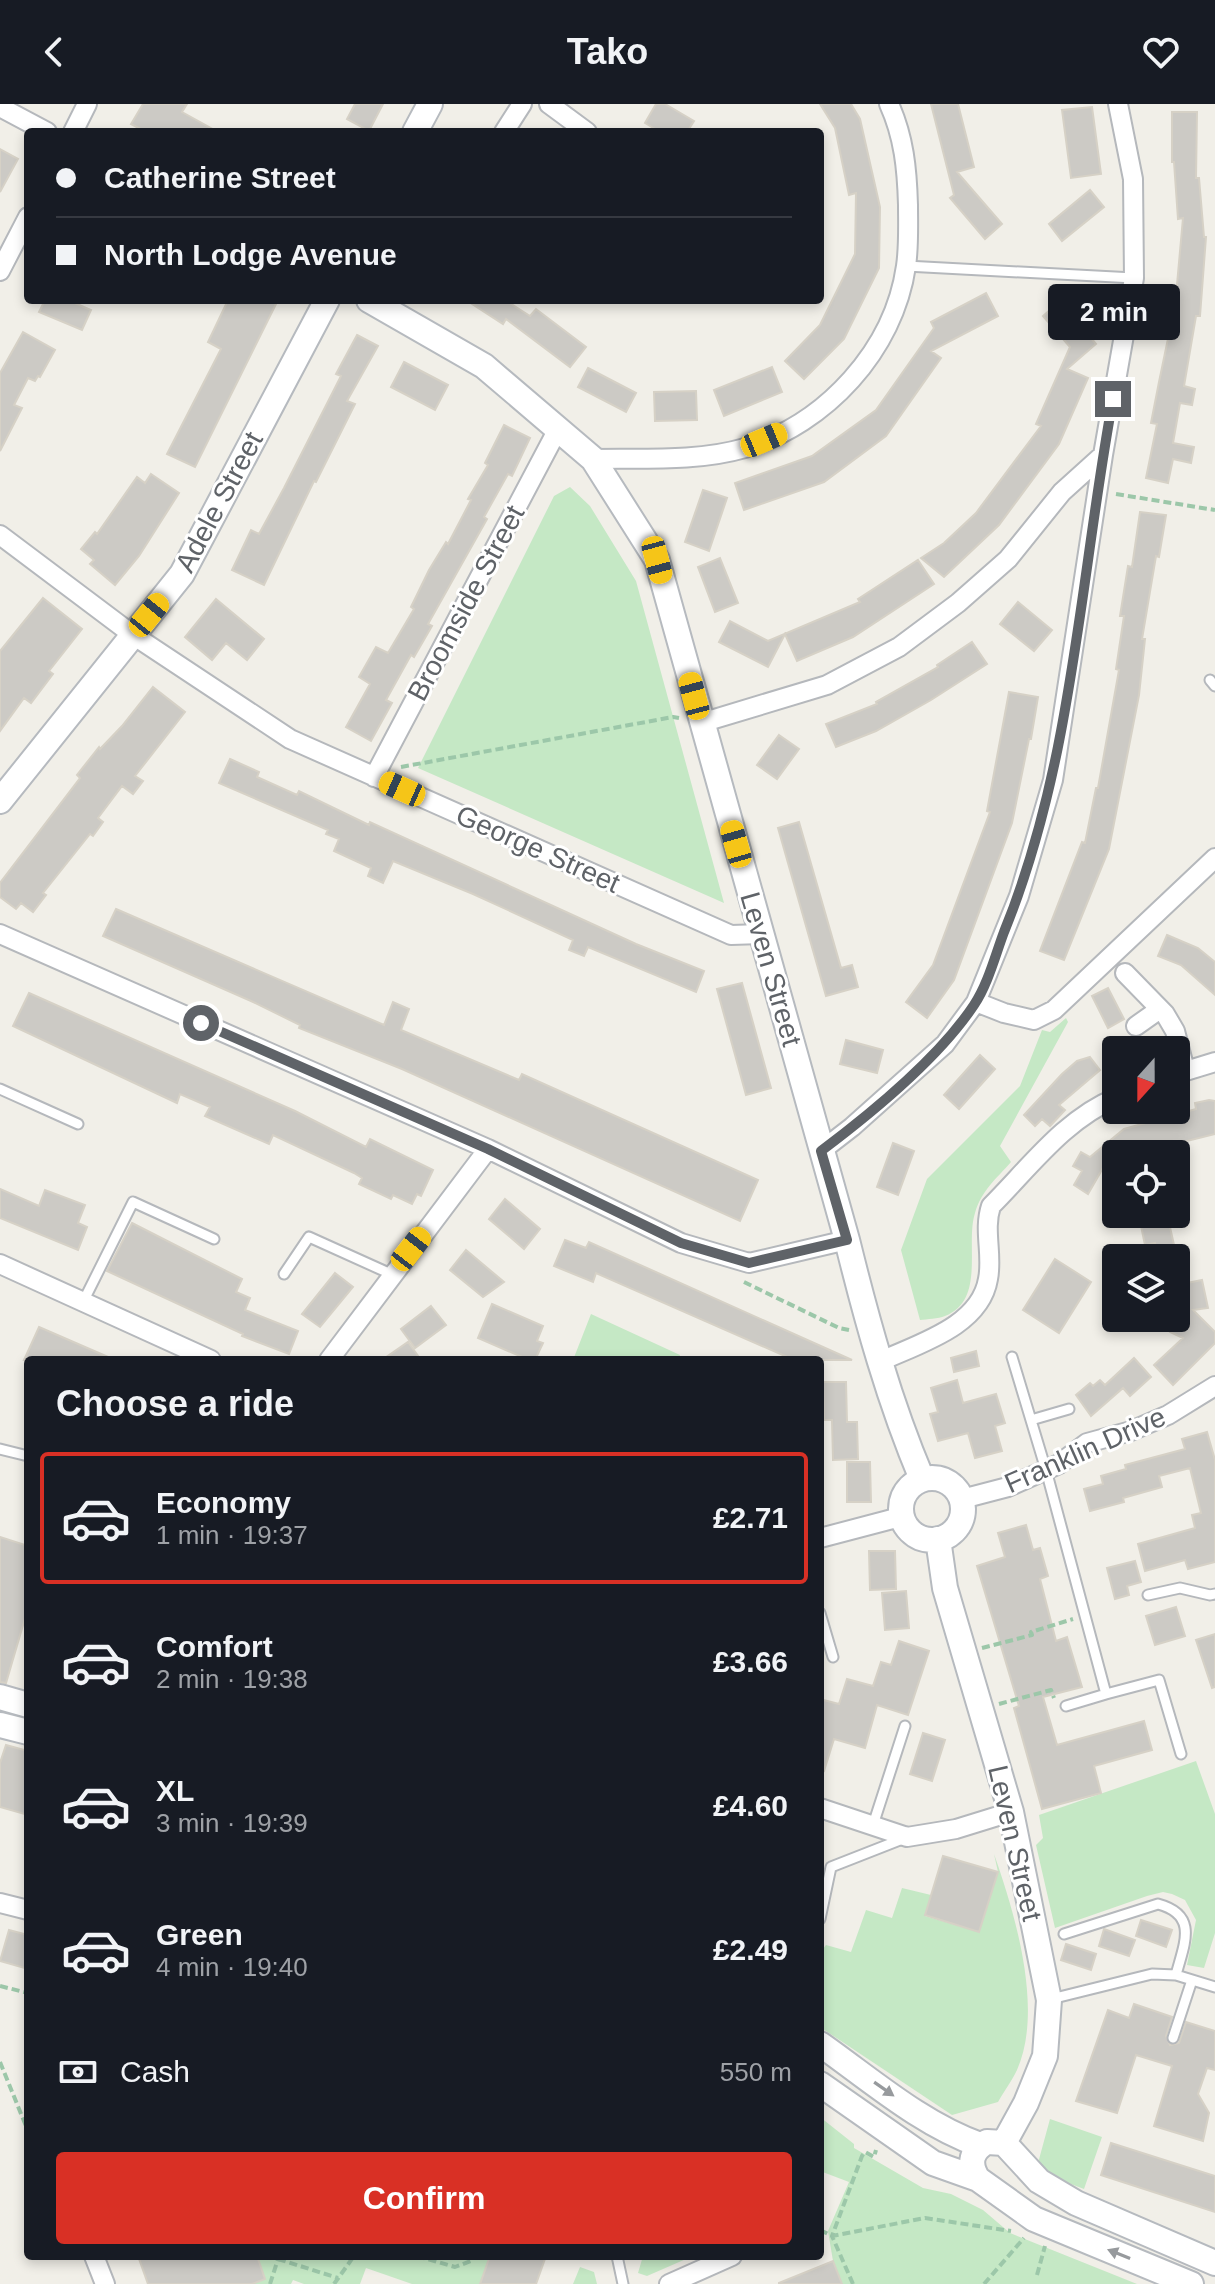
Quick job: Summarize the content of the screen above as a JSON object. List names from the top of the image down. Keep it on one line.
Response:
{"streets":{"street":["Adele Street","Broomside Street","George Street","Leven Street","Franklin Drive"]},"crossings":[["Adele Street","George Street"],["Broomside Street","George Street"],["Broomside Street","Leven Street"],["George Street","Leven Street"],["Leven Street","Franklin Drive"]],"north":"bottom","page":{"header":"Tako","banner":["Catherine Street","North Lodge Avenue"],"bubble":"2 min","heading":"Choose a ride","list":[{"name":"Economy","note":"1 min · 19:37","value":"£2.71"},{"name":"Comfort","note":"2 min · 19:38","value":"£3.66"},{"name":"XL","note":"3 min · 19:39","value":"£4.60"},{"name":"Green","note":"4 min · 19:40","value":"£2.49"}],"pay":["Cash","550 m"],"buttons":"Confirm"}}
